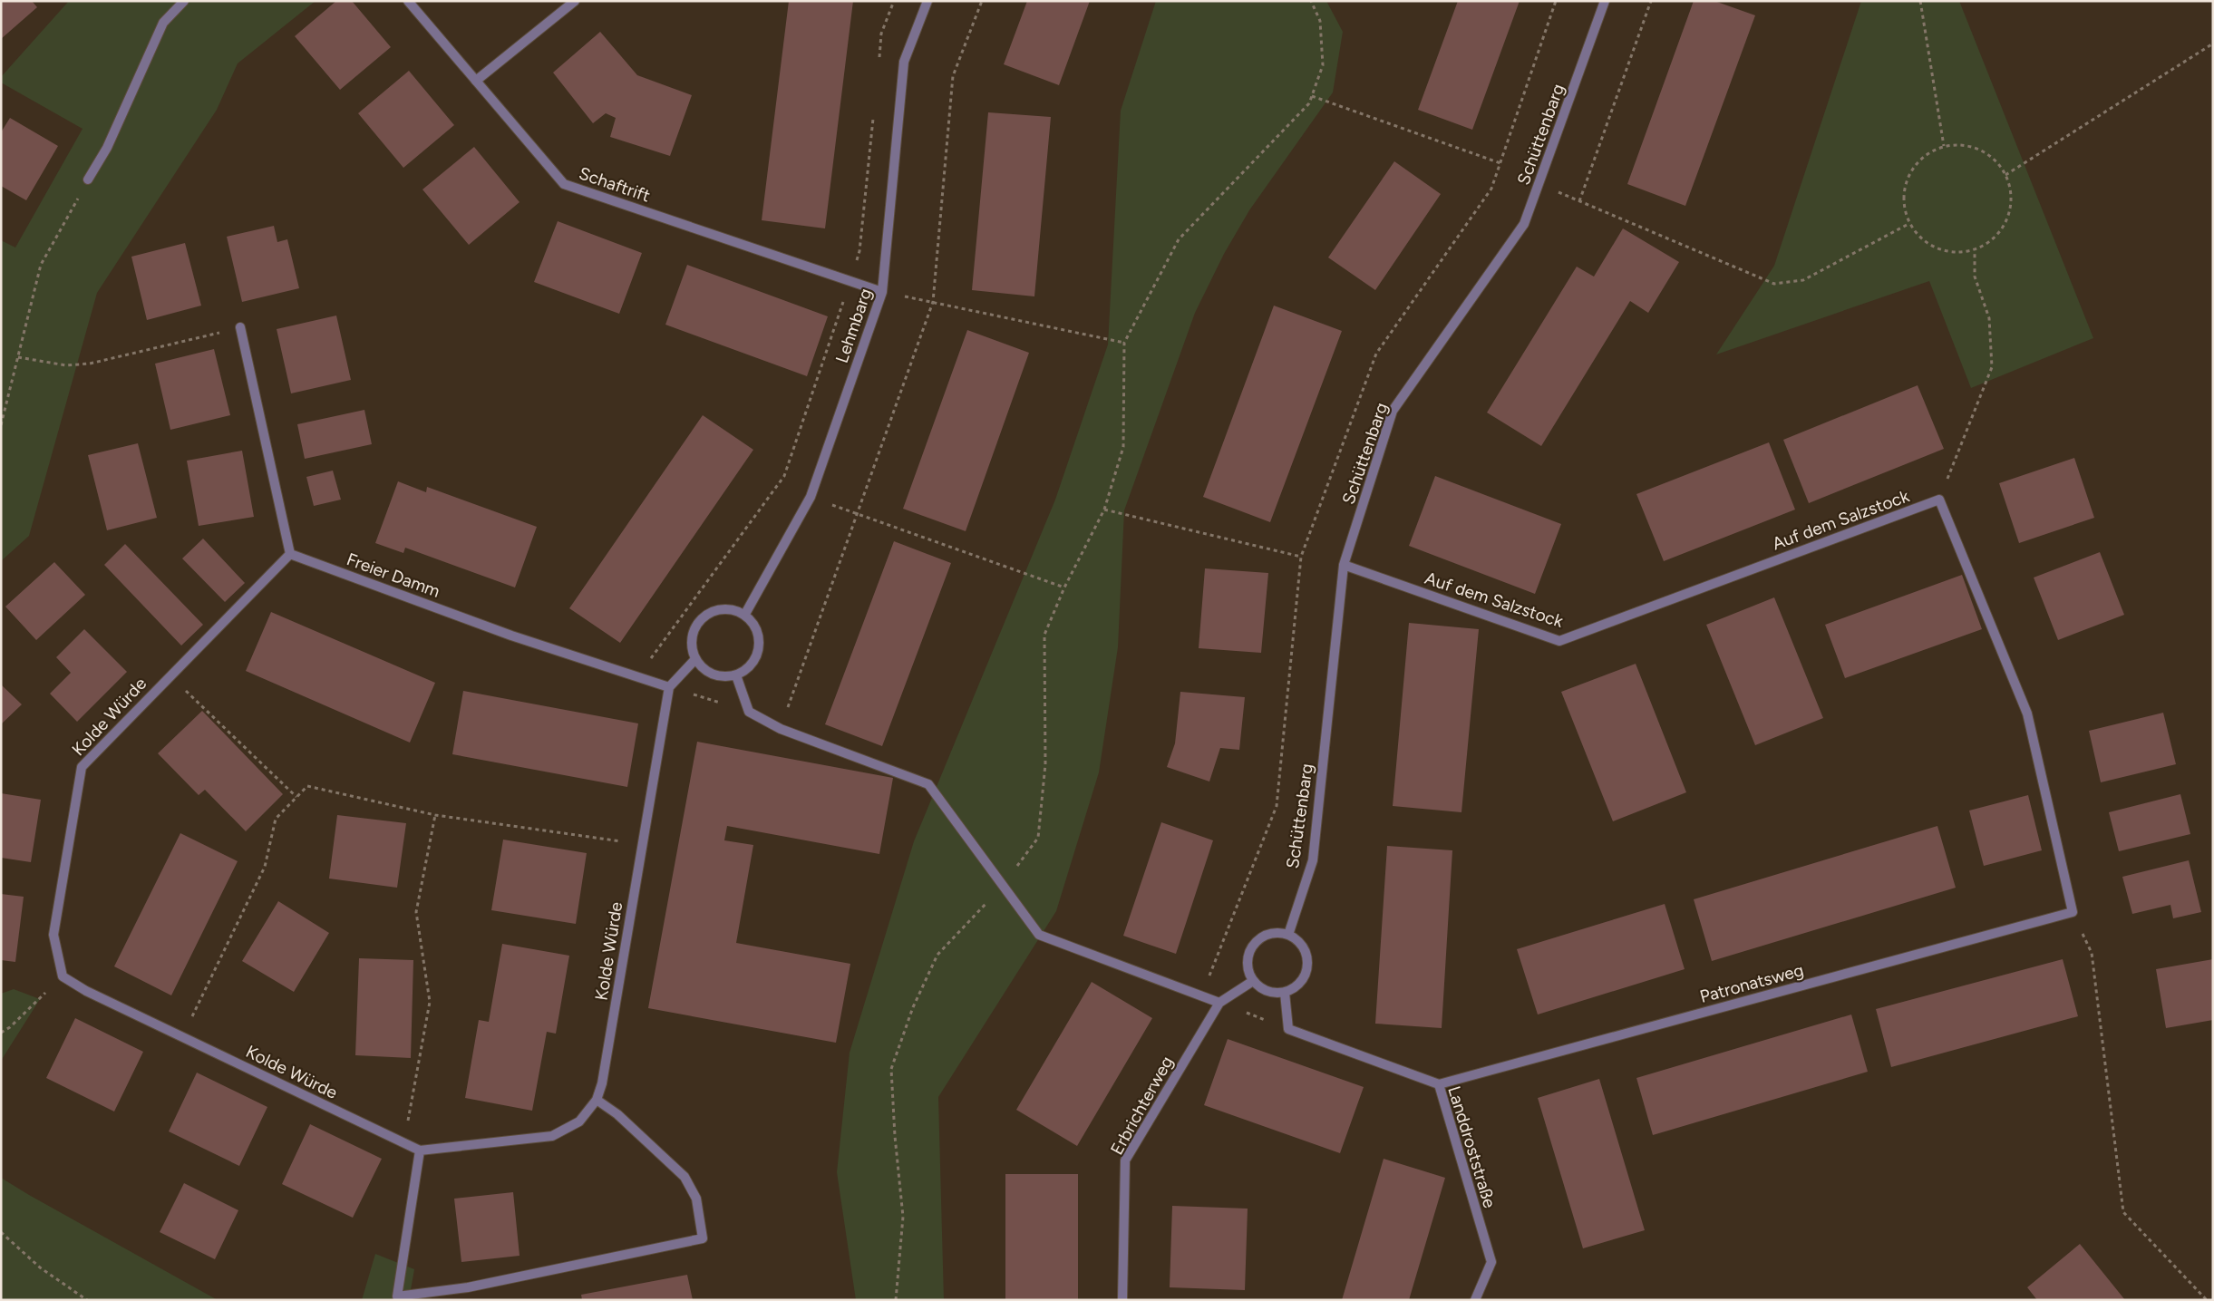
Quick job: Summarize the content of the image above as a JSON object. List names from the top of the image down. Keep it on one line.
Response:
{"streets":{"street":["Schüttenbarg","Schaftrift","Lehmbarg","Auf dem Salzstock","Freier Damm","Kolde Würde","Patronatsweg","Erbrichterweg","Landdroststraße"]},"crossings":[["Schüttenbarg","Auf dem Salzstock"],["Schüttenbarg","Erbrichterweg"],["Schüttenbarg","Landdroststraße"],["Schaftrift","Lehmbarg"],["Freier Damm","Kolde Würde"],["Patronatsweg","Landdroststraße"],["Erbrichterweg","Landdroststraße"]]}
